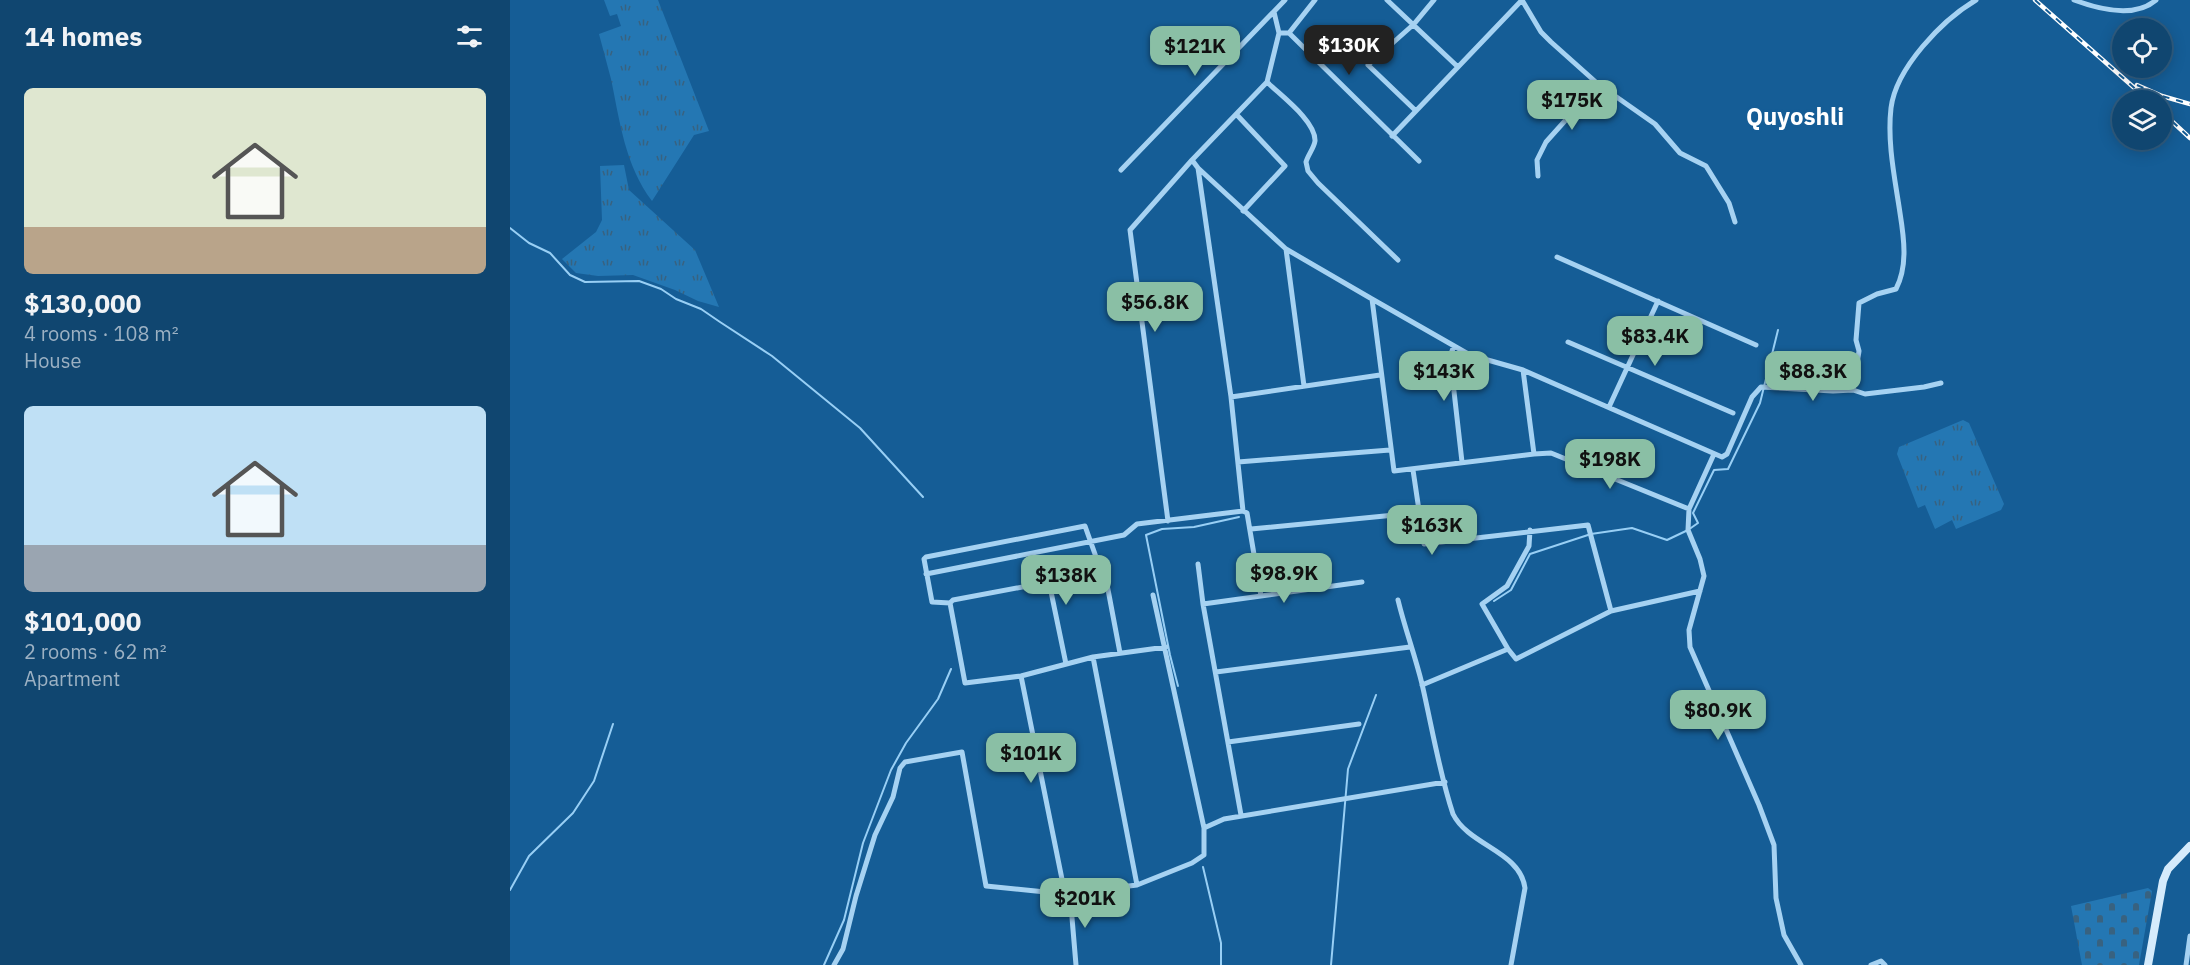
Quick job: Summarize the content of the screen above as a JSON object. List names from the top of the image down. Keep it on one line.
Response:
{"districts":["Quyoshli"],"page":{"heading":"14 homes","price":["$130K","$121K","$175K","$56.8K","$83.4K","$143K","$88.3K","$198K","$163K","$98.9K","$138K","$80.9K","$101K","$201K"],"list":[{"name":"$130,000","note":"4 rooms · 108 m² · House"},{"name":"$101,000","note":"2 rooms · 62 m² · Apartment"}]}}
